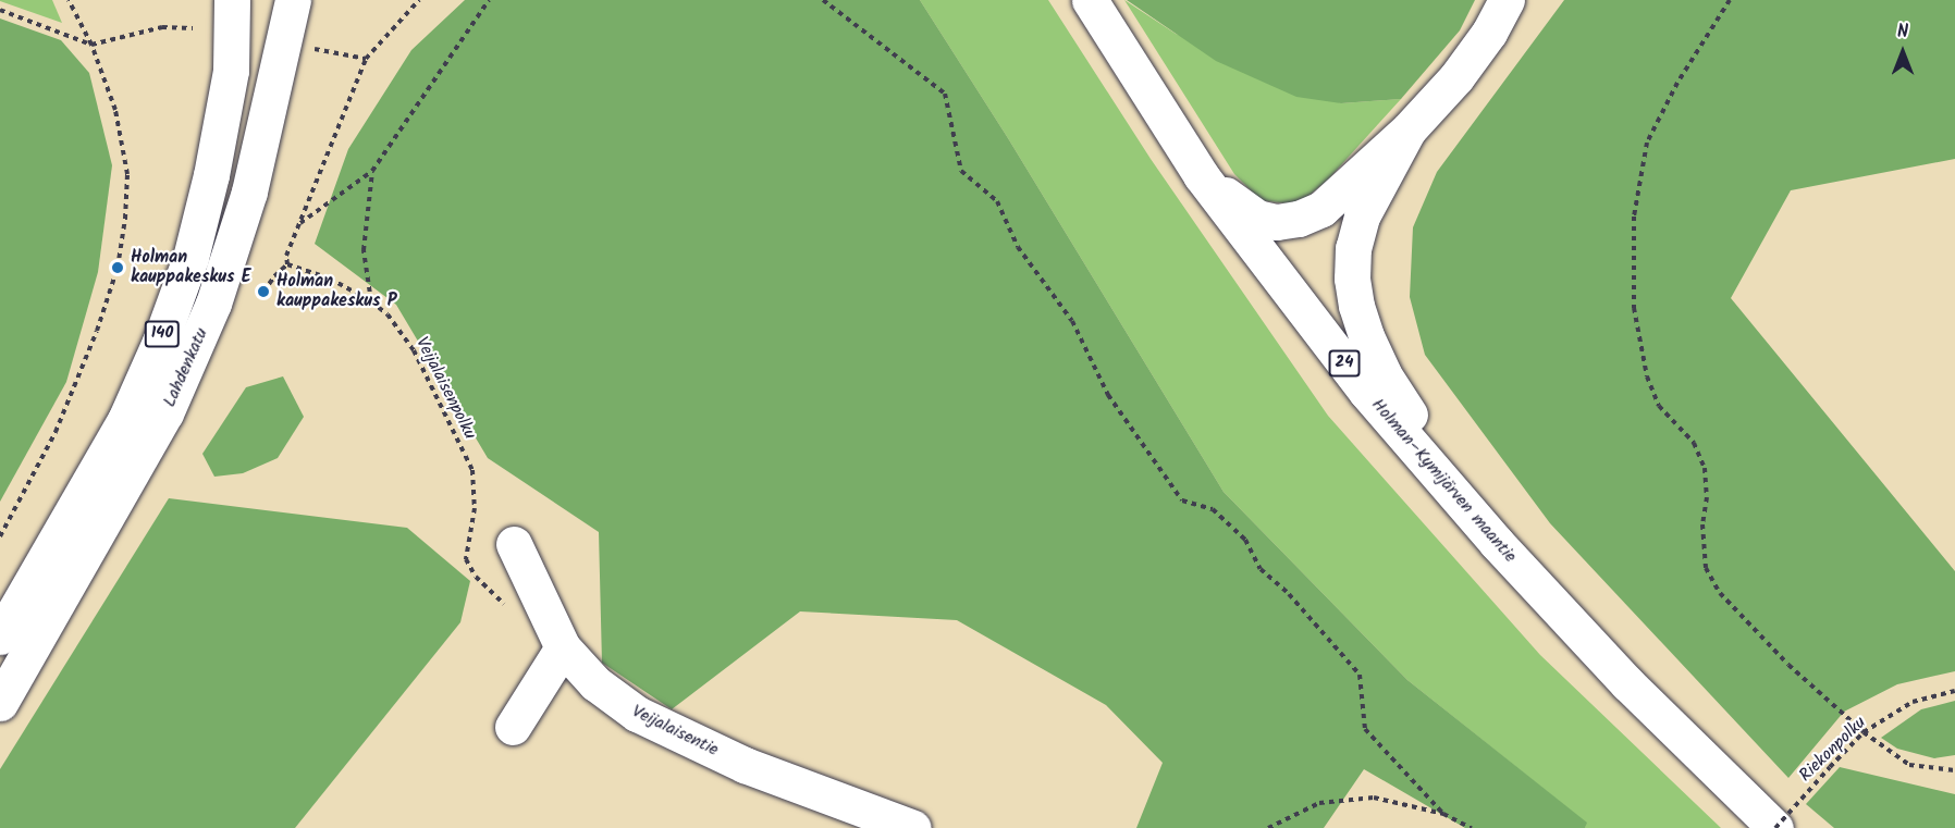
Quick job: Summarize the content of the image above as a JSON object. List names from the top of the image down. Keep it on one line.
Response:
{"streets":{"main road":["140","24","Lahdenkatu","Holman–Kymijärven maantie","Veijalaisentie"],"path":["Veijalaisenpolku","Riekonpolku"]},"crossings":[["Holman–Kymijärven maantie","Riekonpolku"]],"places":["Holman kauppakeskus E","Holman kauppakeskus P"],"north":"top"}
